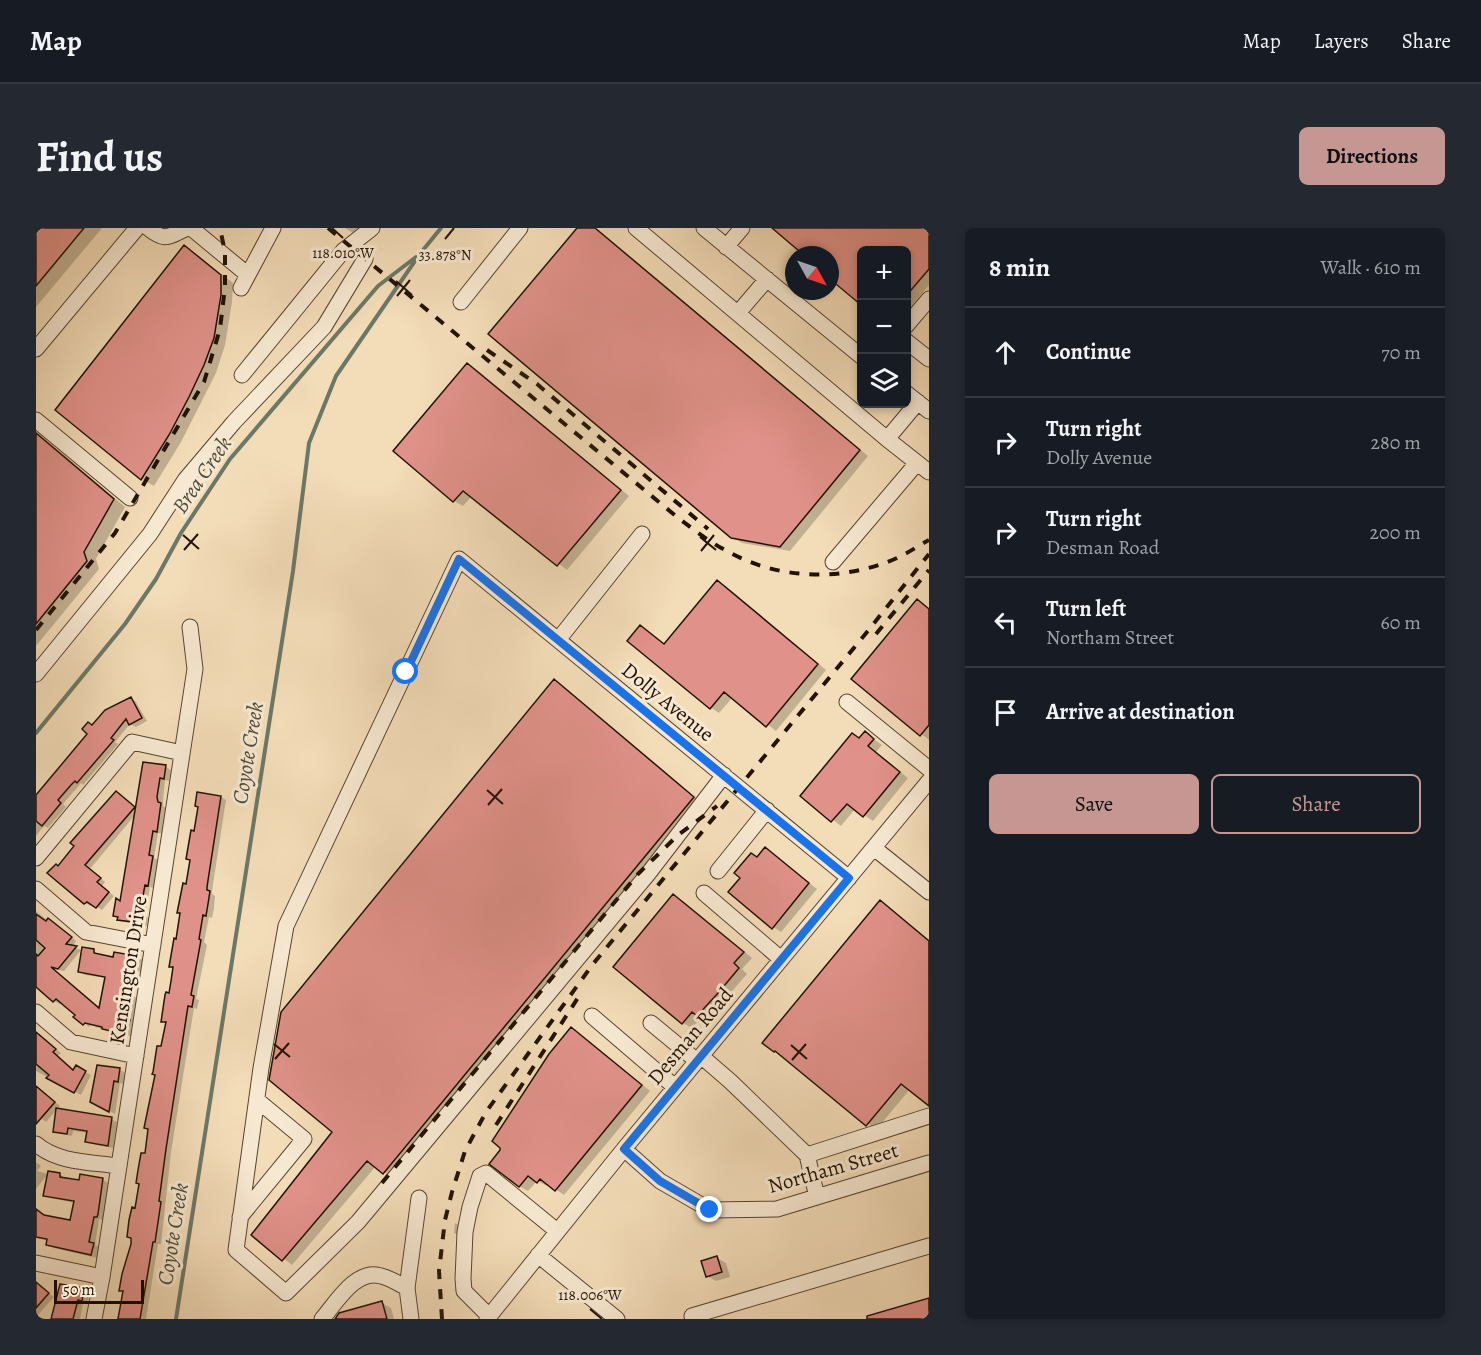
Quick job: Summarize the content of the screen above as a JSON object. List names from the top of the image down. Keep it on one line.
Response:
{"streets":{"street":["Dolly Avenue","Kensington Drive","Desman Road","Northam Street"]},"crossings":[["Dolly Avenue","Desman Road"],["Desman Road","Northam Street"]],"water":["Brea Creek","Coyote Creek"],"scale_bar":"50 m","north":"bottom right","page":{"header":"Map","nav":["Map","Layers","Share"],"buttons":["Directions",["Save","Share"]],"title":"Find us","heading":["8 min","Walk · 610 m"],"map_buttons":["+","−"],"list":[["Continue","70 m"],["Turn right","Dolly Avenue","280 m"],["Turn right","Desman Road","200 m"],["Turn left","Northam Street","60 m"],"Arrive at destination"],"scale":"50 m"},"coordinates":["118.010°W","33.878°N","118.006°W"]}
